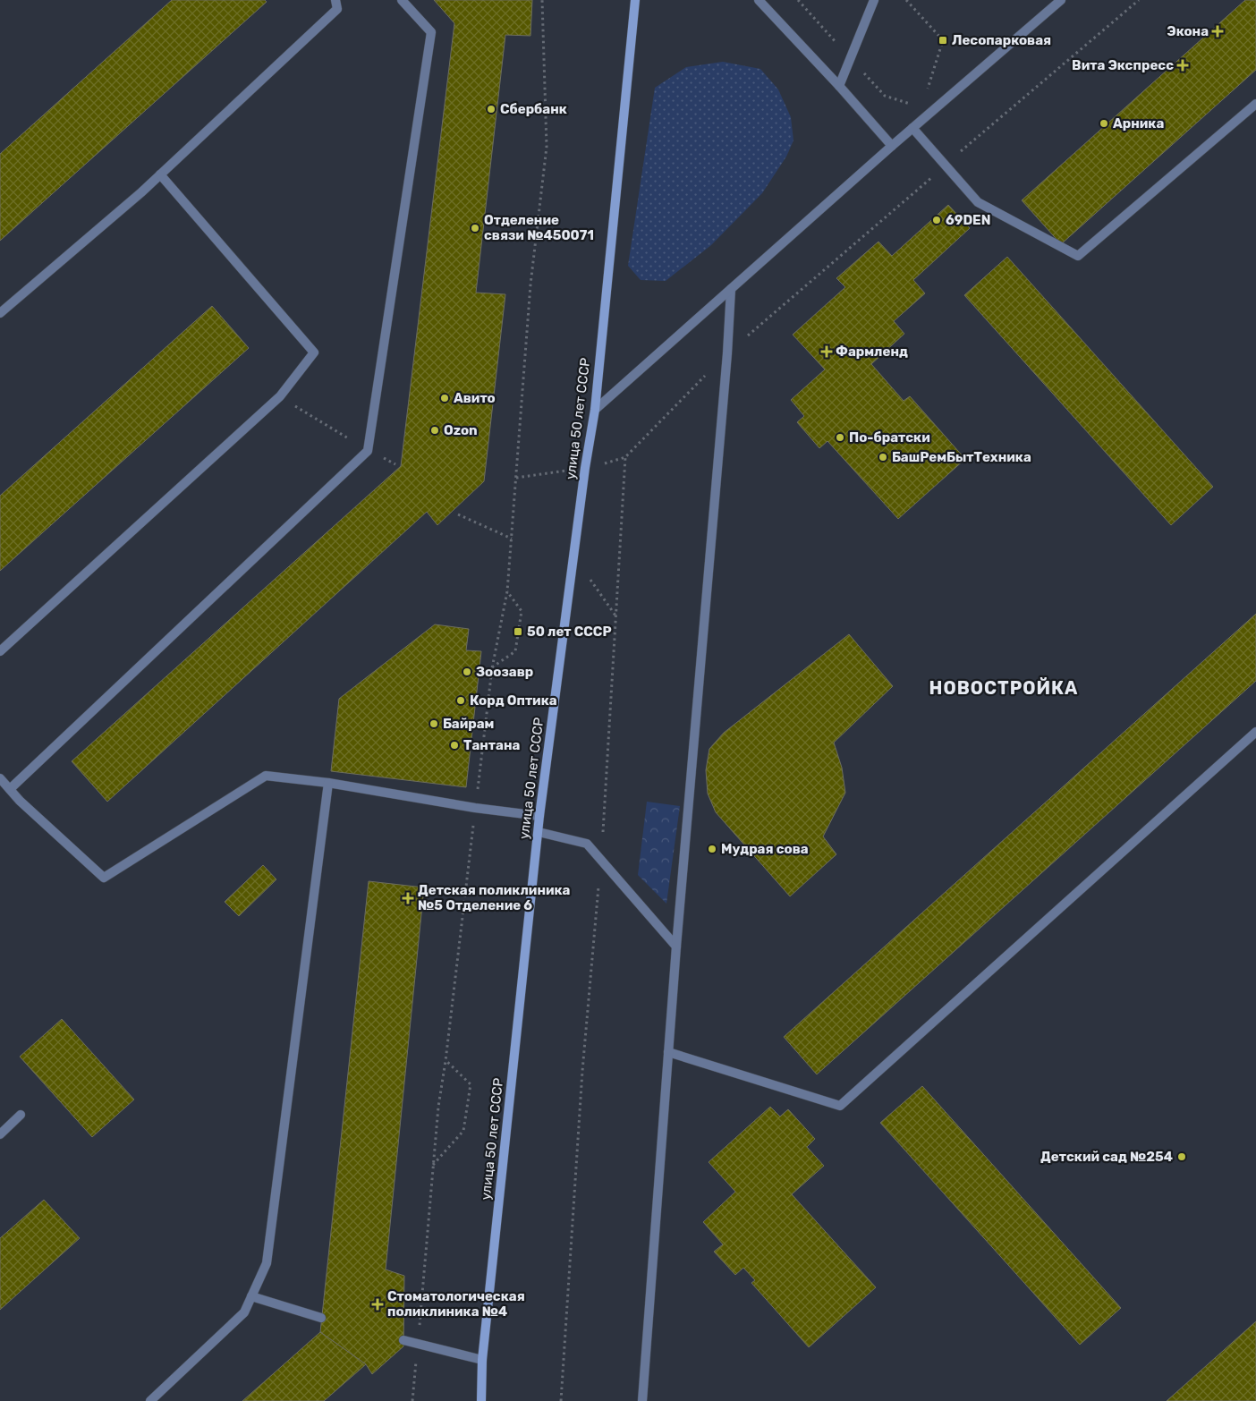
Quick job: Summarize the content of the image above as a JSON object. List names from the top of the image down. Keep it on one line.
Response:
{"streets":{"main road":["улица 50 лет СССР"]},"districts":["НОВОСТРОЙКА"],"places":{"health":["Экона","Вита Экспресс","Фармленд","Детская поликлиника №5 Отделение 6","Стоматологическая поликлиника №4"],"transit":["Лесопарковая","50 лет СССР"],"other":["Сбербанк","Арника","69DEN","Отделение связи №450071","Авито","Ozon","По-братски","БашРемБытТехника","Зоозавр","Корд Оптика","Байрам","Тантана","Мудрая сова","Детский сад №254"]}}
